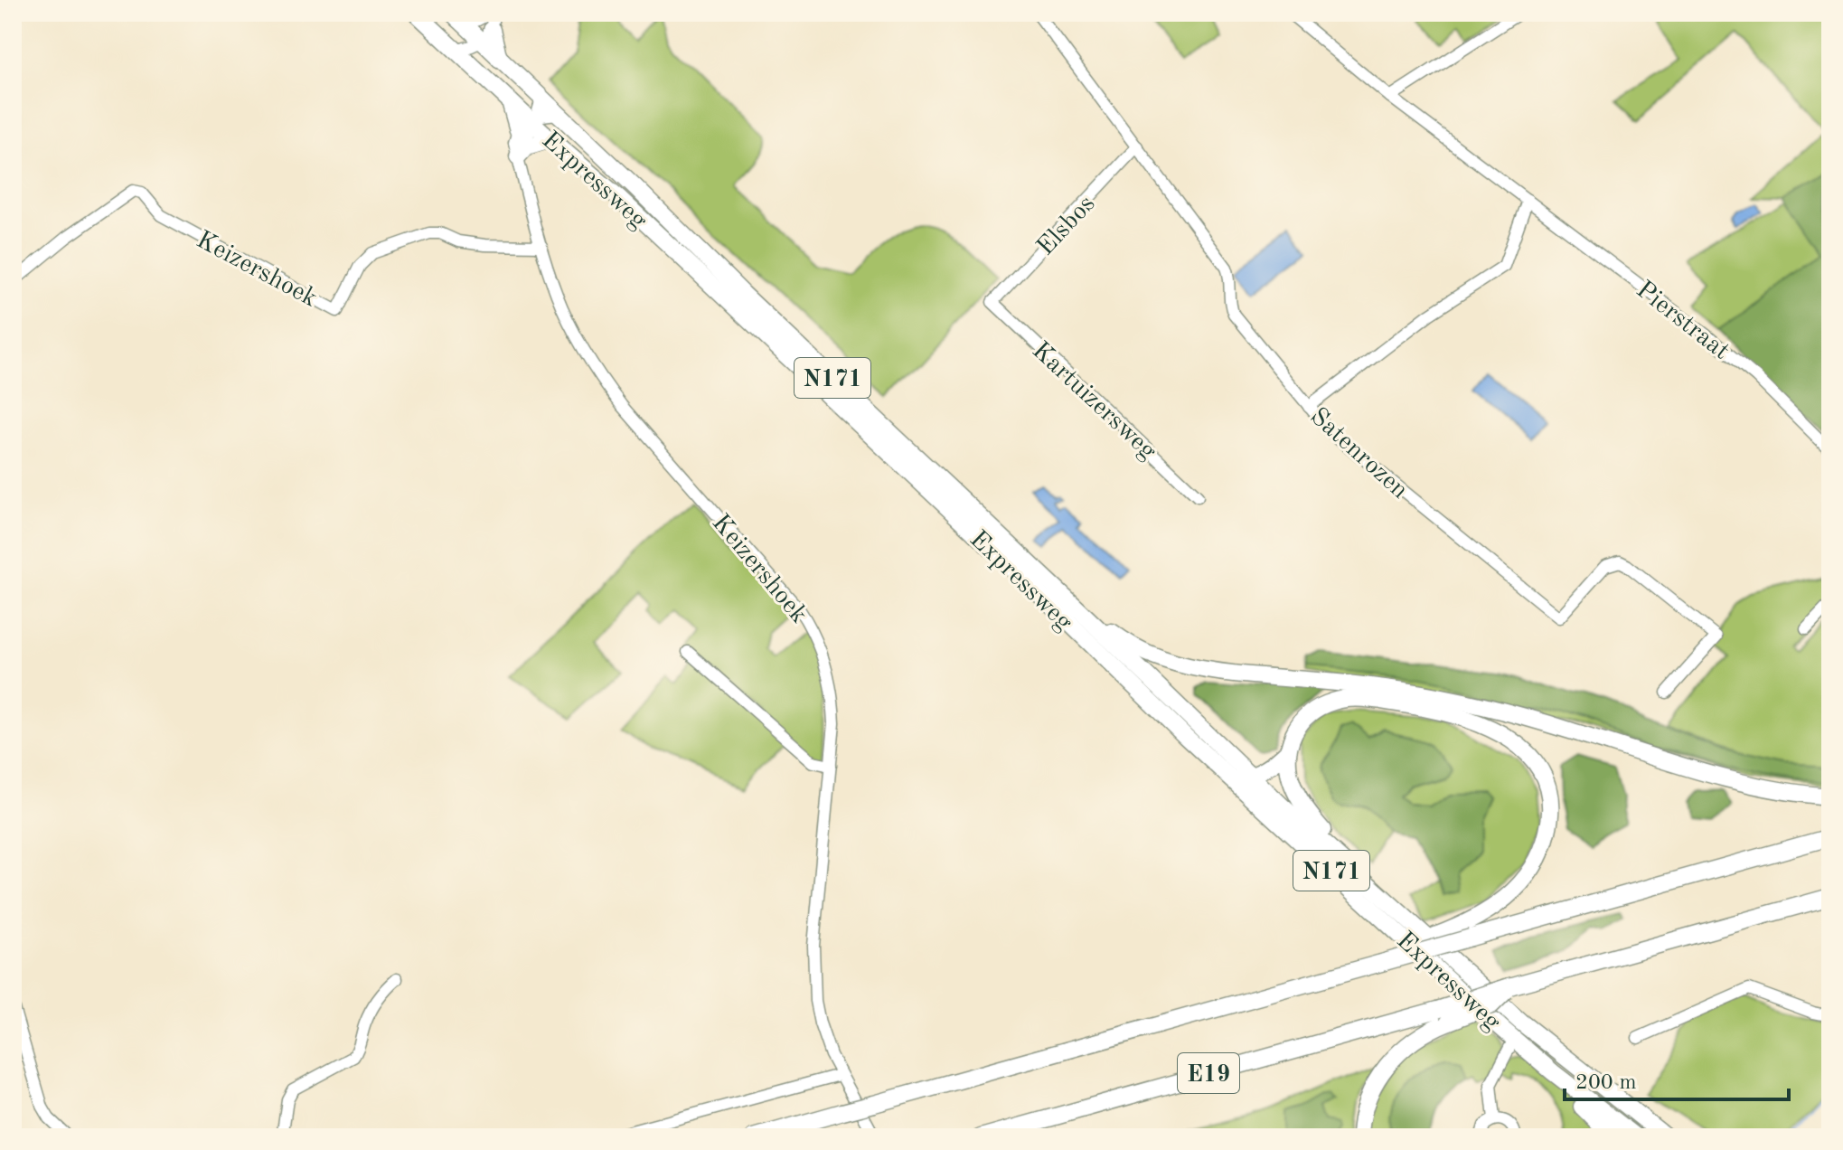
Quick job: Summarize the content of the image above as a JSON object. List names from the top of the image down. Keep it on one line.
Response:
{"streets":{"highway":["Expressweg","N171","E19"],"street":["Elsbos","Keizershoek","Pierstraat","Kartuizersweg","Satenrozen"]},"crossings":[["Expressweg","Keizershoek"],["Elsbos","Kartuizersweg"],["Elsbos","Satenrozen"]],"scale_bar":"200 m"}
